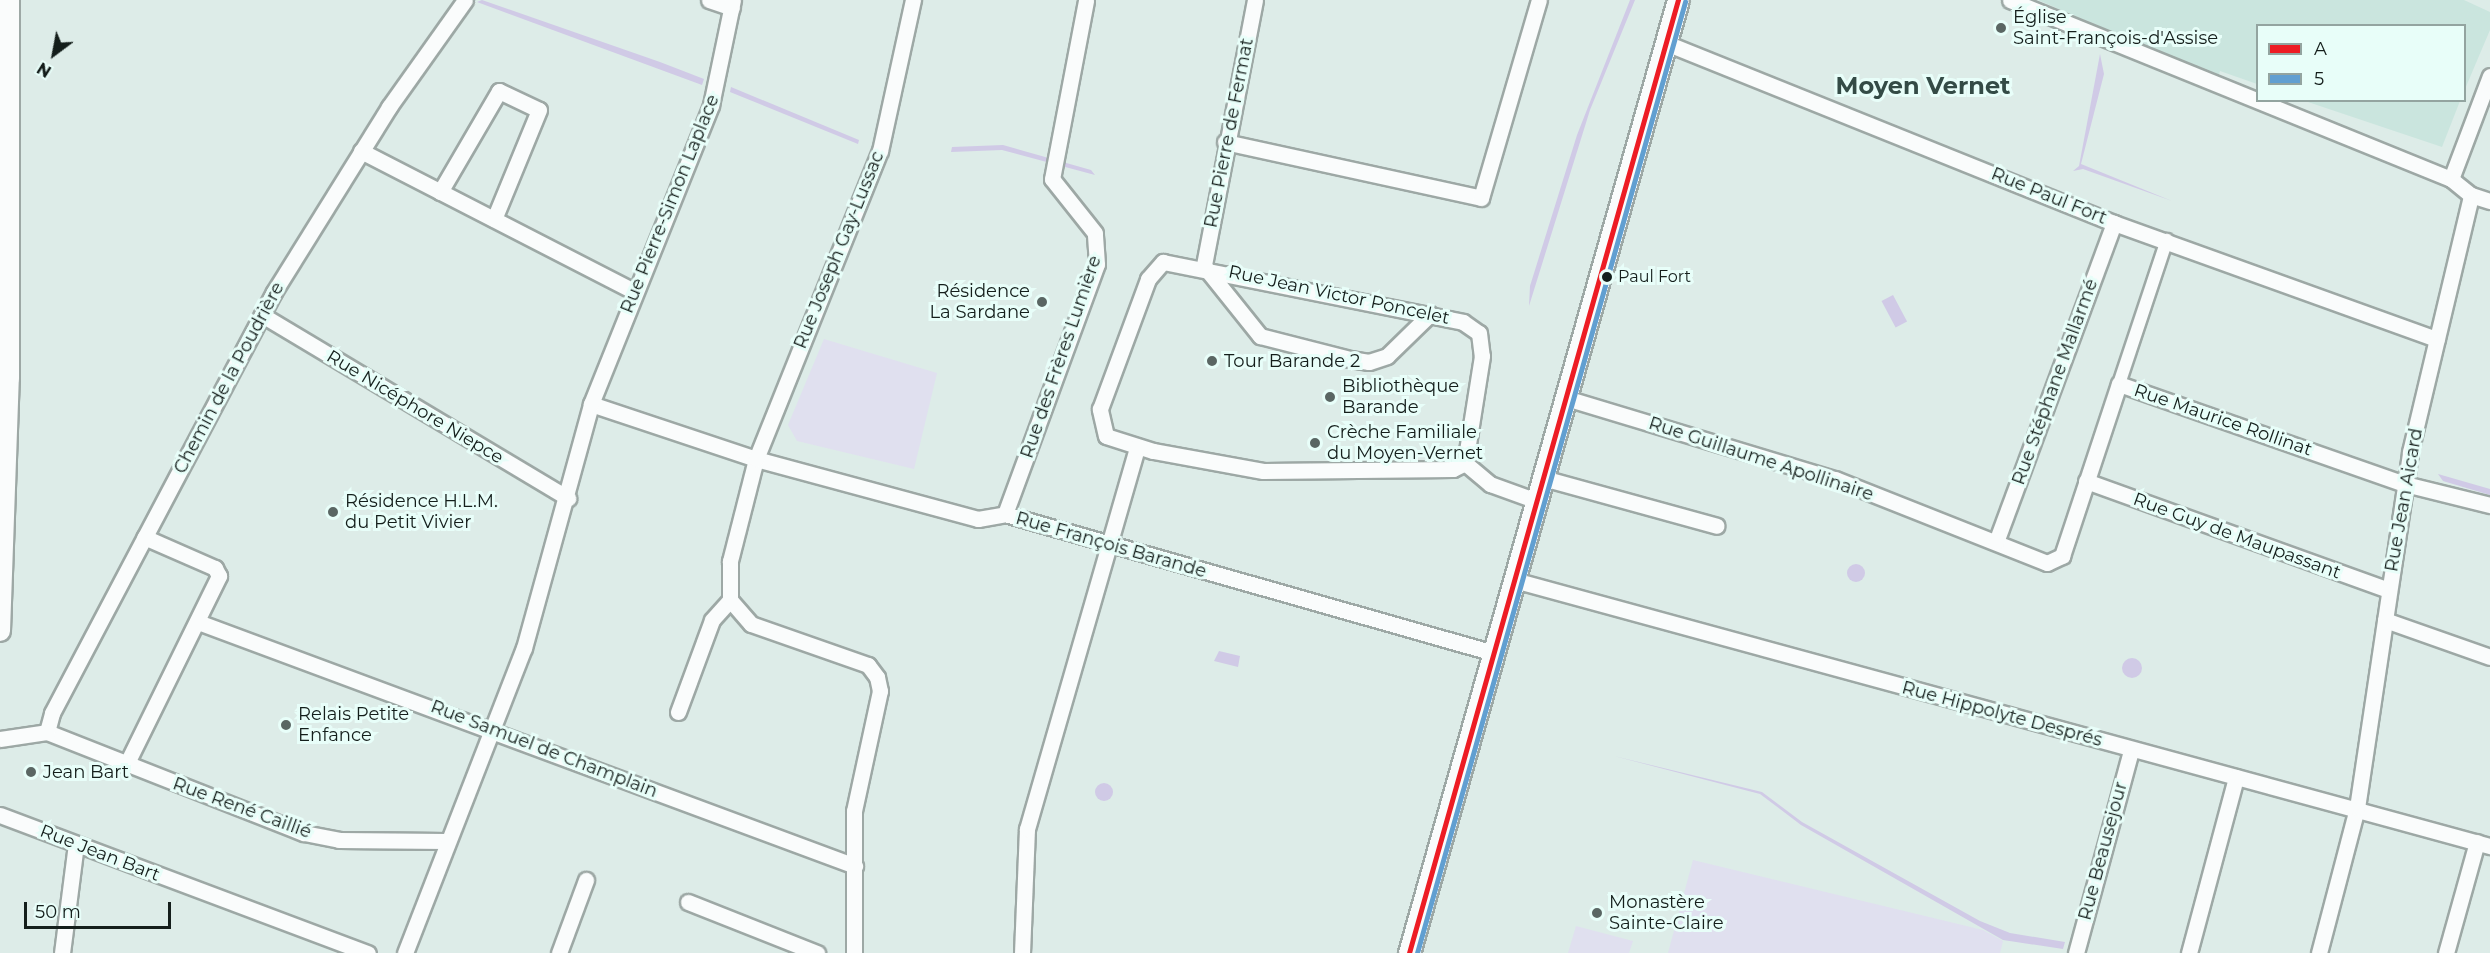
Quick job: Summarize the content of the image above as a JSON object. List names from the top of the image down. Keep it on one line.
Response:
{"streets":{"street":["Rue Pierre de Fermat","Rue Paul Fort","Rue Pierre-Simon Laplace","Rue Joseph Gay-Lussac","Rue Jean Victor Poncelet","Rue des Frères Lumière","Chemin de la Poudrière","Rue Stéphane Mallarmé","Rue Nicéphore Niepce","Rue Maurice Rollinat","Rue Guillaume Apollinaire","Rue Jean Aicard","Rue Guy de Maupassant","Rue François Barande","Rue Hippolyte Després","Rue Samuel de Champlain","Rue René Caillié","Rue Beausejour","Rue Jean Bart"]},"crossings":[["Rue Pierre de Fermat","Rue Jean Victor Poncelet"],["Rue Paul Fort","Rue Stéphane Mallarmé"],["Rue Paul Fort","Rue Jean Aicard"],["Rue Pierre-Simon Laplace","Rue Nicéphore Niepce"],["Rue Pierre-Simon Laplace","Rue François Barande"],["Rue Pierre-Simon Laplace","Rue Samuel de Champlain"],["Rue Pierre-Simon Laplace","Rue René Caillié"],["Rue Joseph Gay-Lussac","Rue François Barande"],["Rue des Frères Lumière","Rue François Barande"],["Chemin de la Poudrière","Rue Nicéphore Niepce"],["Chemin de la Poudrière","Rue René Caillié"],["Rue Stéphane Mallarmé","Rue Guillaume Apollinaire"],["Rue Maurice Rollinat","Rue Guillaume Apollinaire"],["Rue Maurice Rollinat","Rue Jean Aicard"],["Rue Maurice Rollinat","Rue Guy de Maupassant"],["Rue Jean Aicard","Rue Guy de Maupassant"],["Rue Jean Aicard","Rue Hippolyte Després"],["Rue Hippolyte Després","Rue Beausejour"]],"districts":["Moyen Vernet"],"places":["Église Saint-François-d'Assise","Paul Fort","Résidence La Sardane","Tour Barande 2","Bibliothèque Barande","Crèche Familiale du Moyen-Vernet","Résidence H.L.M. du Petit Vivier","Relais Petite Enfance","Jean Bart","Monastère Sainte-Claire"],"lines":["transit line A","transit line 5"],"legend":["A","5"],"scale_bar":"50 m","north":"bottom left"}
